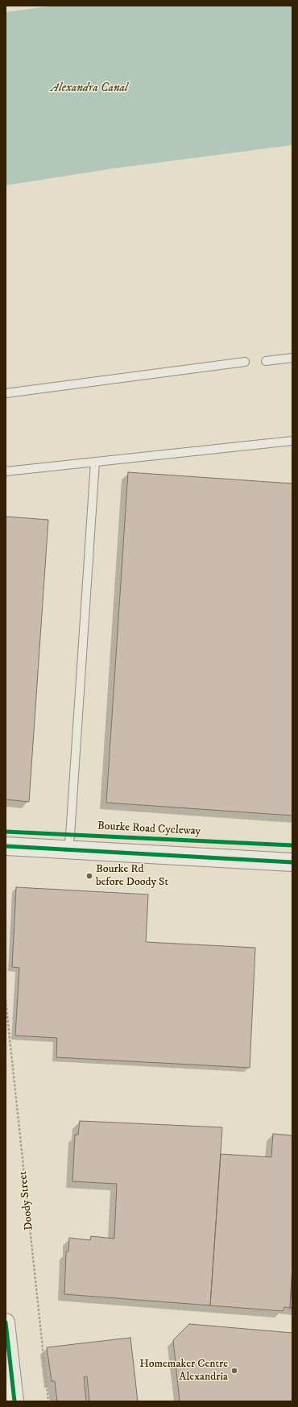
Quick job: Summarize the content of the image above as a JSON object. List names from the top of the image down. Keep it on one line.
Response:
{"streets":{"path":["Doody Street"],"cycle path":["Bourke Road Cycleway"]},"water":["Alexandra Canal"],"places":["Bourke Rd before Doody St","Homemaker Centre Alexandria"]}
